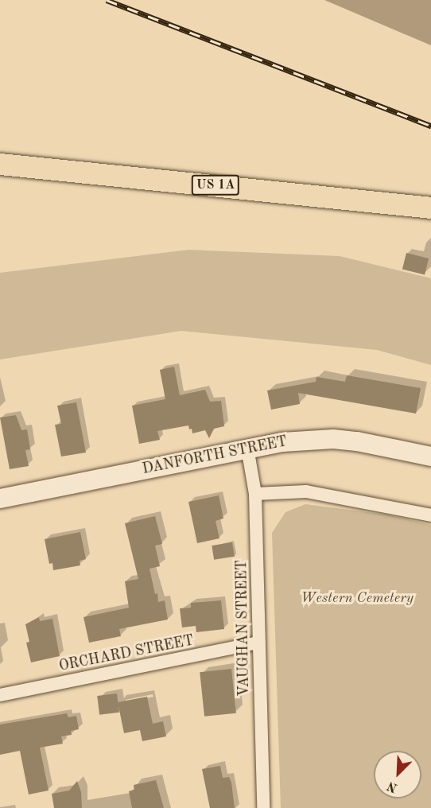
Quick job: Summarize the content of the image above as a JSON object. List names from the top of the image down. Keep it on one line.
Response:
{"streets":{"main road":["US 1A"],"street":["DANFORTH STREET","VAUGHAN STREET","ORCHARD STREET"]},"crossings":[["DANFORTH STREET","VAUGHAN STREET"],["VAUGHAN STREET","ORCHARD STREET"]],"parks":["Western Cemetery"],"north":"bottom left"}
